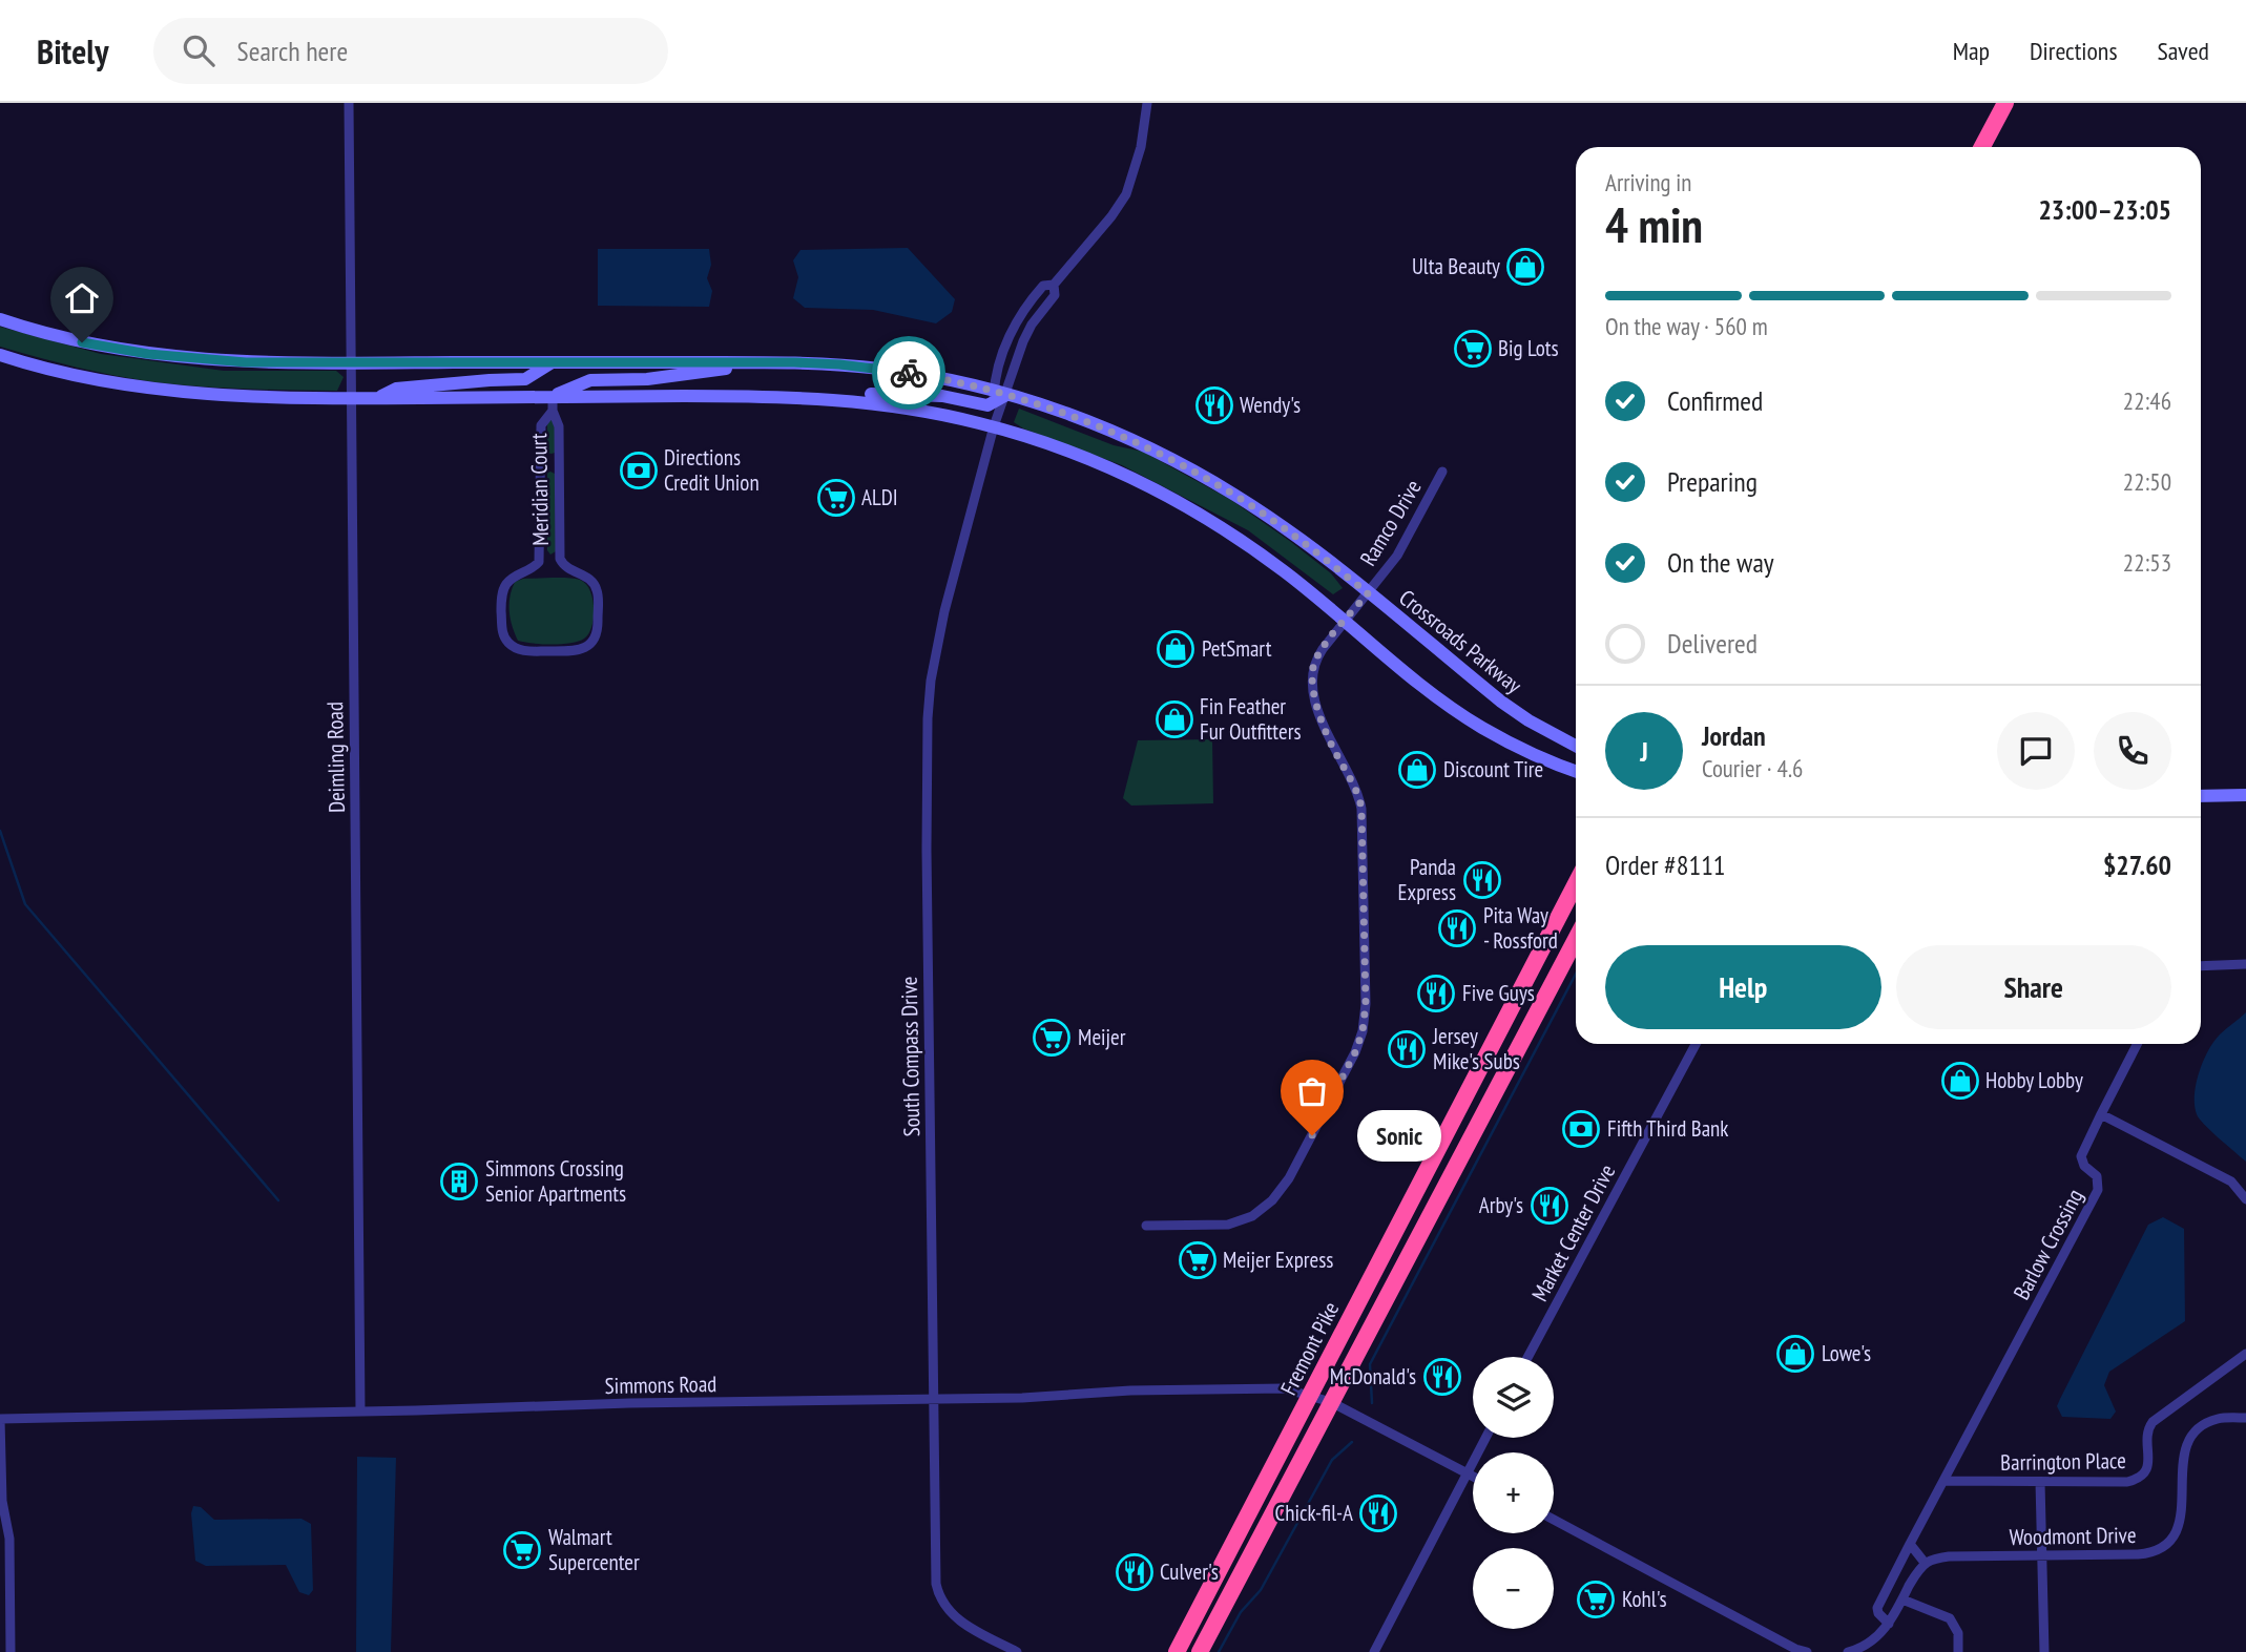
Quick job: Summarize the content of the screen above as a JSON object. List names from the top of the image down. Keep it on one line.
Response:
{"streets":{"highway":["Fremont Pike"],"street":["Meridian Court","Ramco Drive","Crossroads Parkway","Deimling Road","South Compass Drive","Market Center Drive","Barlow Crossing","Simmons Road","Barrington Place","Woodmont Drive"]},"crossings":[["Ramco Drive","Crossroads Parkway"],["Crossroads Parkway","Deimling Road"],["Crossroads Parkway","South Compass Drive"],["Deimling Road","Simmons Road"],["South Compass Drive","Simmons Road"],["Barlow Crossing","Barrington Place"],["Fremont Pike","Simmons Road"]],"places":{"shop":["Ulta Beauty","PetSmart","Fin Feather Fur Outfitters","Discount Tire","Hobby Lobby","Lowe's"],"supermarket":["Big Lots","ALDI","Meijer","Meijer Express","Walmart Supercenter","Kohl's"],"restaurant":["Wendy's","Panda Express","Pita Way - Rossford","Five Guys","Jersey Mike's Subs","Arby's","McDonald's","Chick-fil-A","Culver's"],"bank":["Directions Credit Union","Fifth Third Bank"],"other":["Sonic"],"building":["Simmons Crossing Senior Apartments"]},"page":{"header":"Bitely","search":"Search here","nav":["Map","Directions","Saved"],"heading":["4 min","Arriving in","23:00–23:05"],"panel":["Jordan","Courier · 4.6","Order #8111","$27.60"],"bar":"On the way · 560 m","list":[["Confirmed","22:46"],["Preparing","22:50"],["On the way","22:53"],"Delivered"],"round":"J","buttons":["Help","Share"],"bubble":"Sonic","map_buttons":["+","−"]}}
